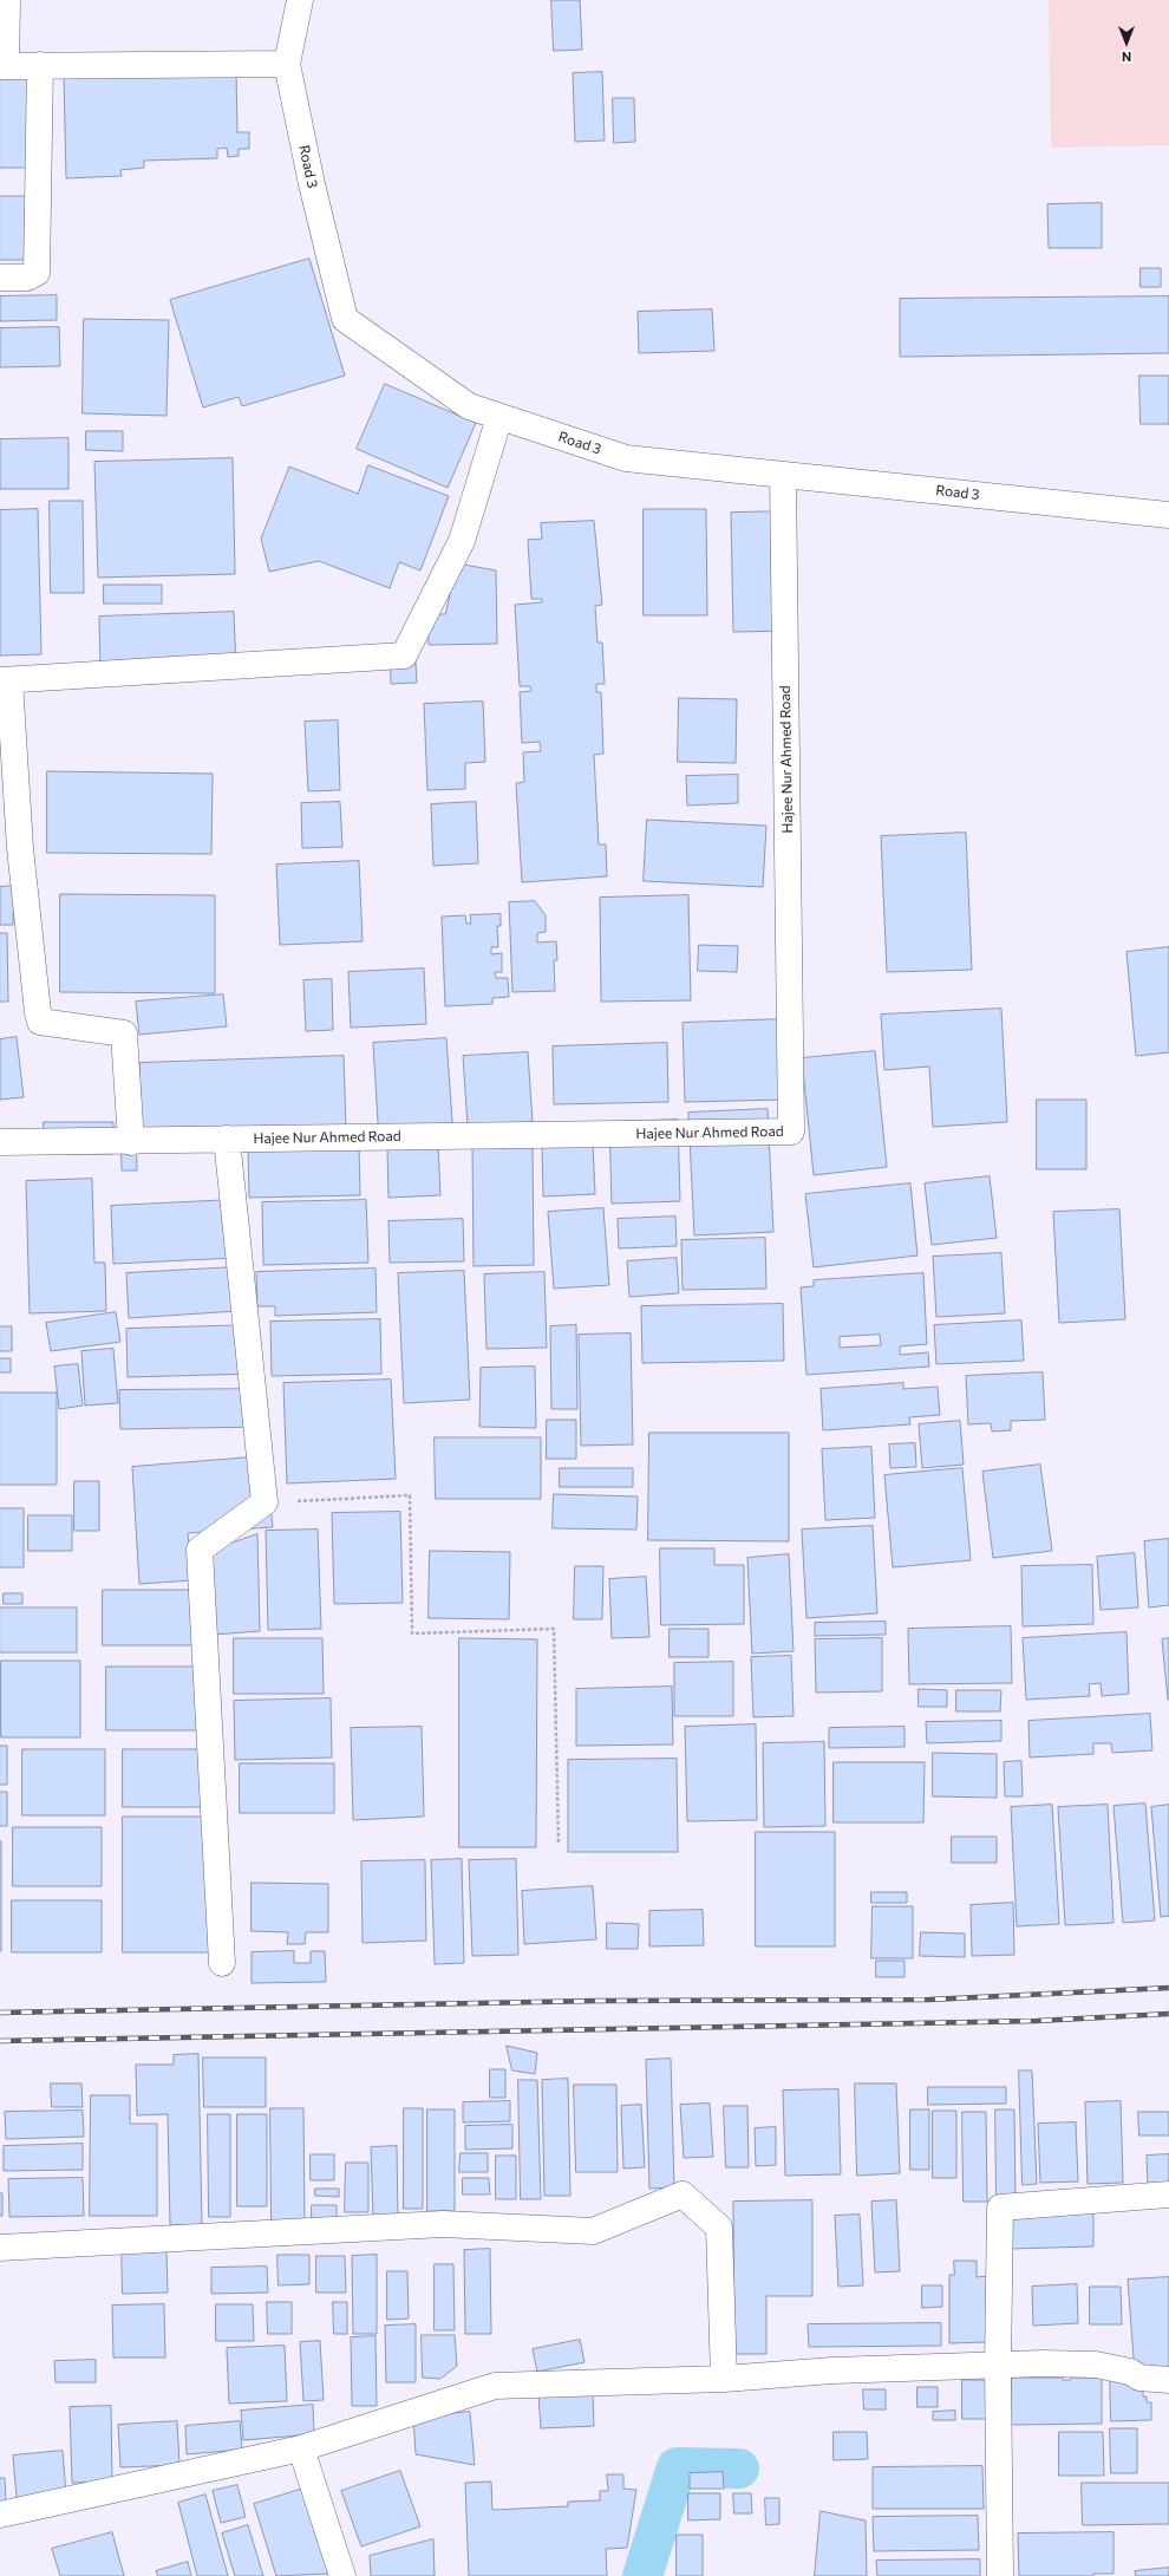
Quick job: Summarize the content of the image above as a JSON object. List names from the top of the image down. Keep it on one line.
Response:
{"streets":{"street":["Road 3","Hajee Nur Ahmed Road"]},"crossings":[["Road 3","Hajee Nur Ahmed Road"]],"north":"bottom"}
